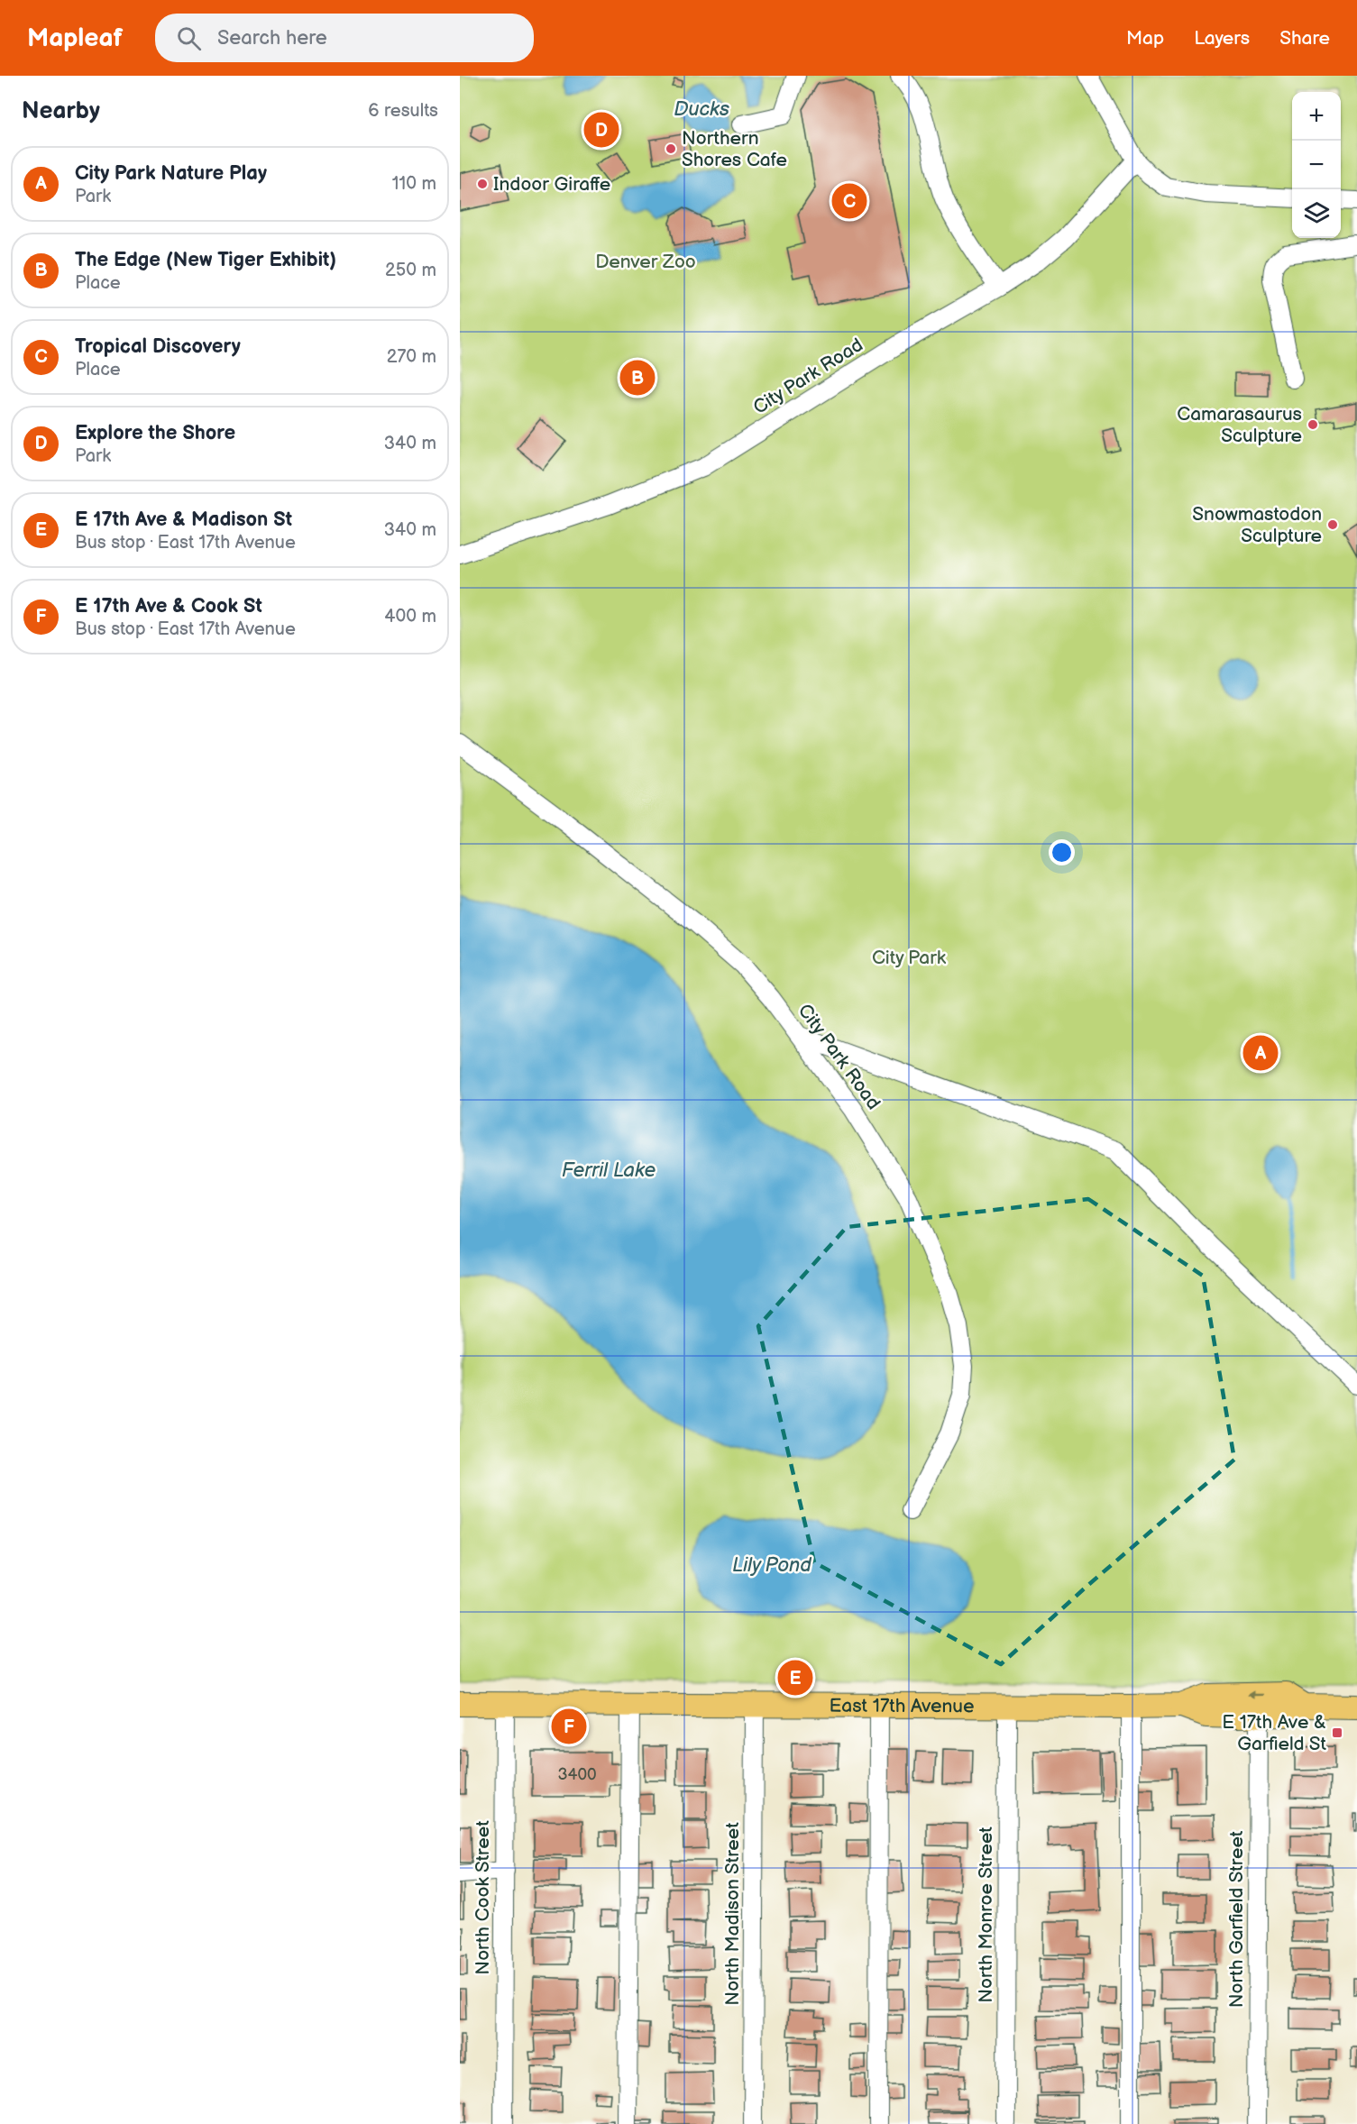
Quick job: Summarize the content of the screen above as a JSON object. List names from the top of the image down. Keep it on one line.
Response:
{"streets":{"main road":["East 17th Avenue"],"street":["City Park Road","North Cook Street","North Madison Street","North Monroe Street","North Garfield Street"]},"crossings":[["East 17th Avenue","North Cook Street"],["East 17th Avenue","North Madison Street"],["East 17th Avenue","North Monroe Street"],["East 17th Avenue","North Garfield Street"]],"water":["Ducks","Ferril Lake","Lily Pond"],"parks":["Denver Zoo","City Park"],"places":{"other":["Northern Shores Cafe","Indoor Giraffe","Camarasaurus Sculpture","Snowmastodon Sculpture"],"transit":["E 17th Ave & Garfield St"]},"house_numbers":["3400"],"page":{"header":"Mapleaf","search":"Search here","nav":["Map","Layers","Share"],"heading":["Nearby","6 results"],"map_buttons":["+","−"],"pins":["D","C","B","A","E","F"],"list":[{"mark":"A","name":"City Park Nature Play","note":"Park","value":"110 m"},{"mark":"B","name":"The Edge (New Tiger Exhibit)","note":"Place","value":"250 m"},{"mark":"C","name":"Tropical Discovery","note":"Place","value":"270 m"},{"mark":"D","name":"Explore the Shore","note":"Park","value":"340 m"},{"mark":"E","name":"E 17th Ave & Madison St","note":"Bus stop · East 17th Avenue","value":"340 m"},{"mark":"F","name":"E 17th Ave & Cook St","note":"Bus stop · East 17th Avenue","value":"400 m"}]}}
